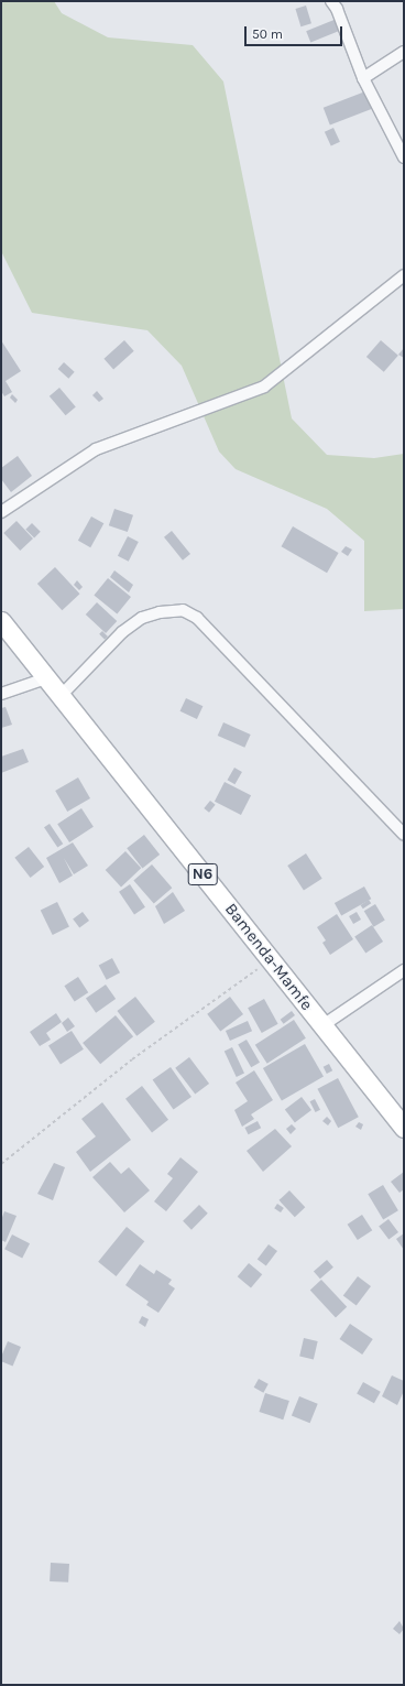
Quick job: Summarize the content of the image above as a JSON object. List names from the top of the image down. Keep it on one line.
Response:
{"streets":{"highway":["N6","Bamenda-Mamfe"]},"scale_bar":"50 m"}
